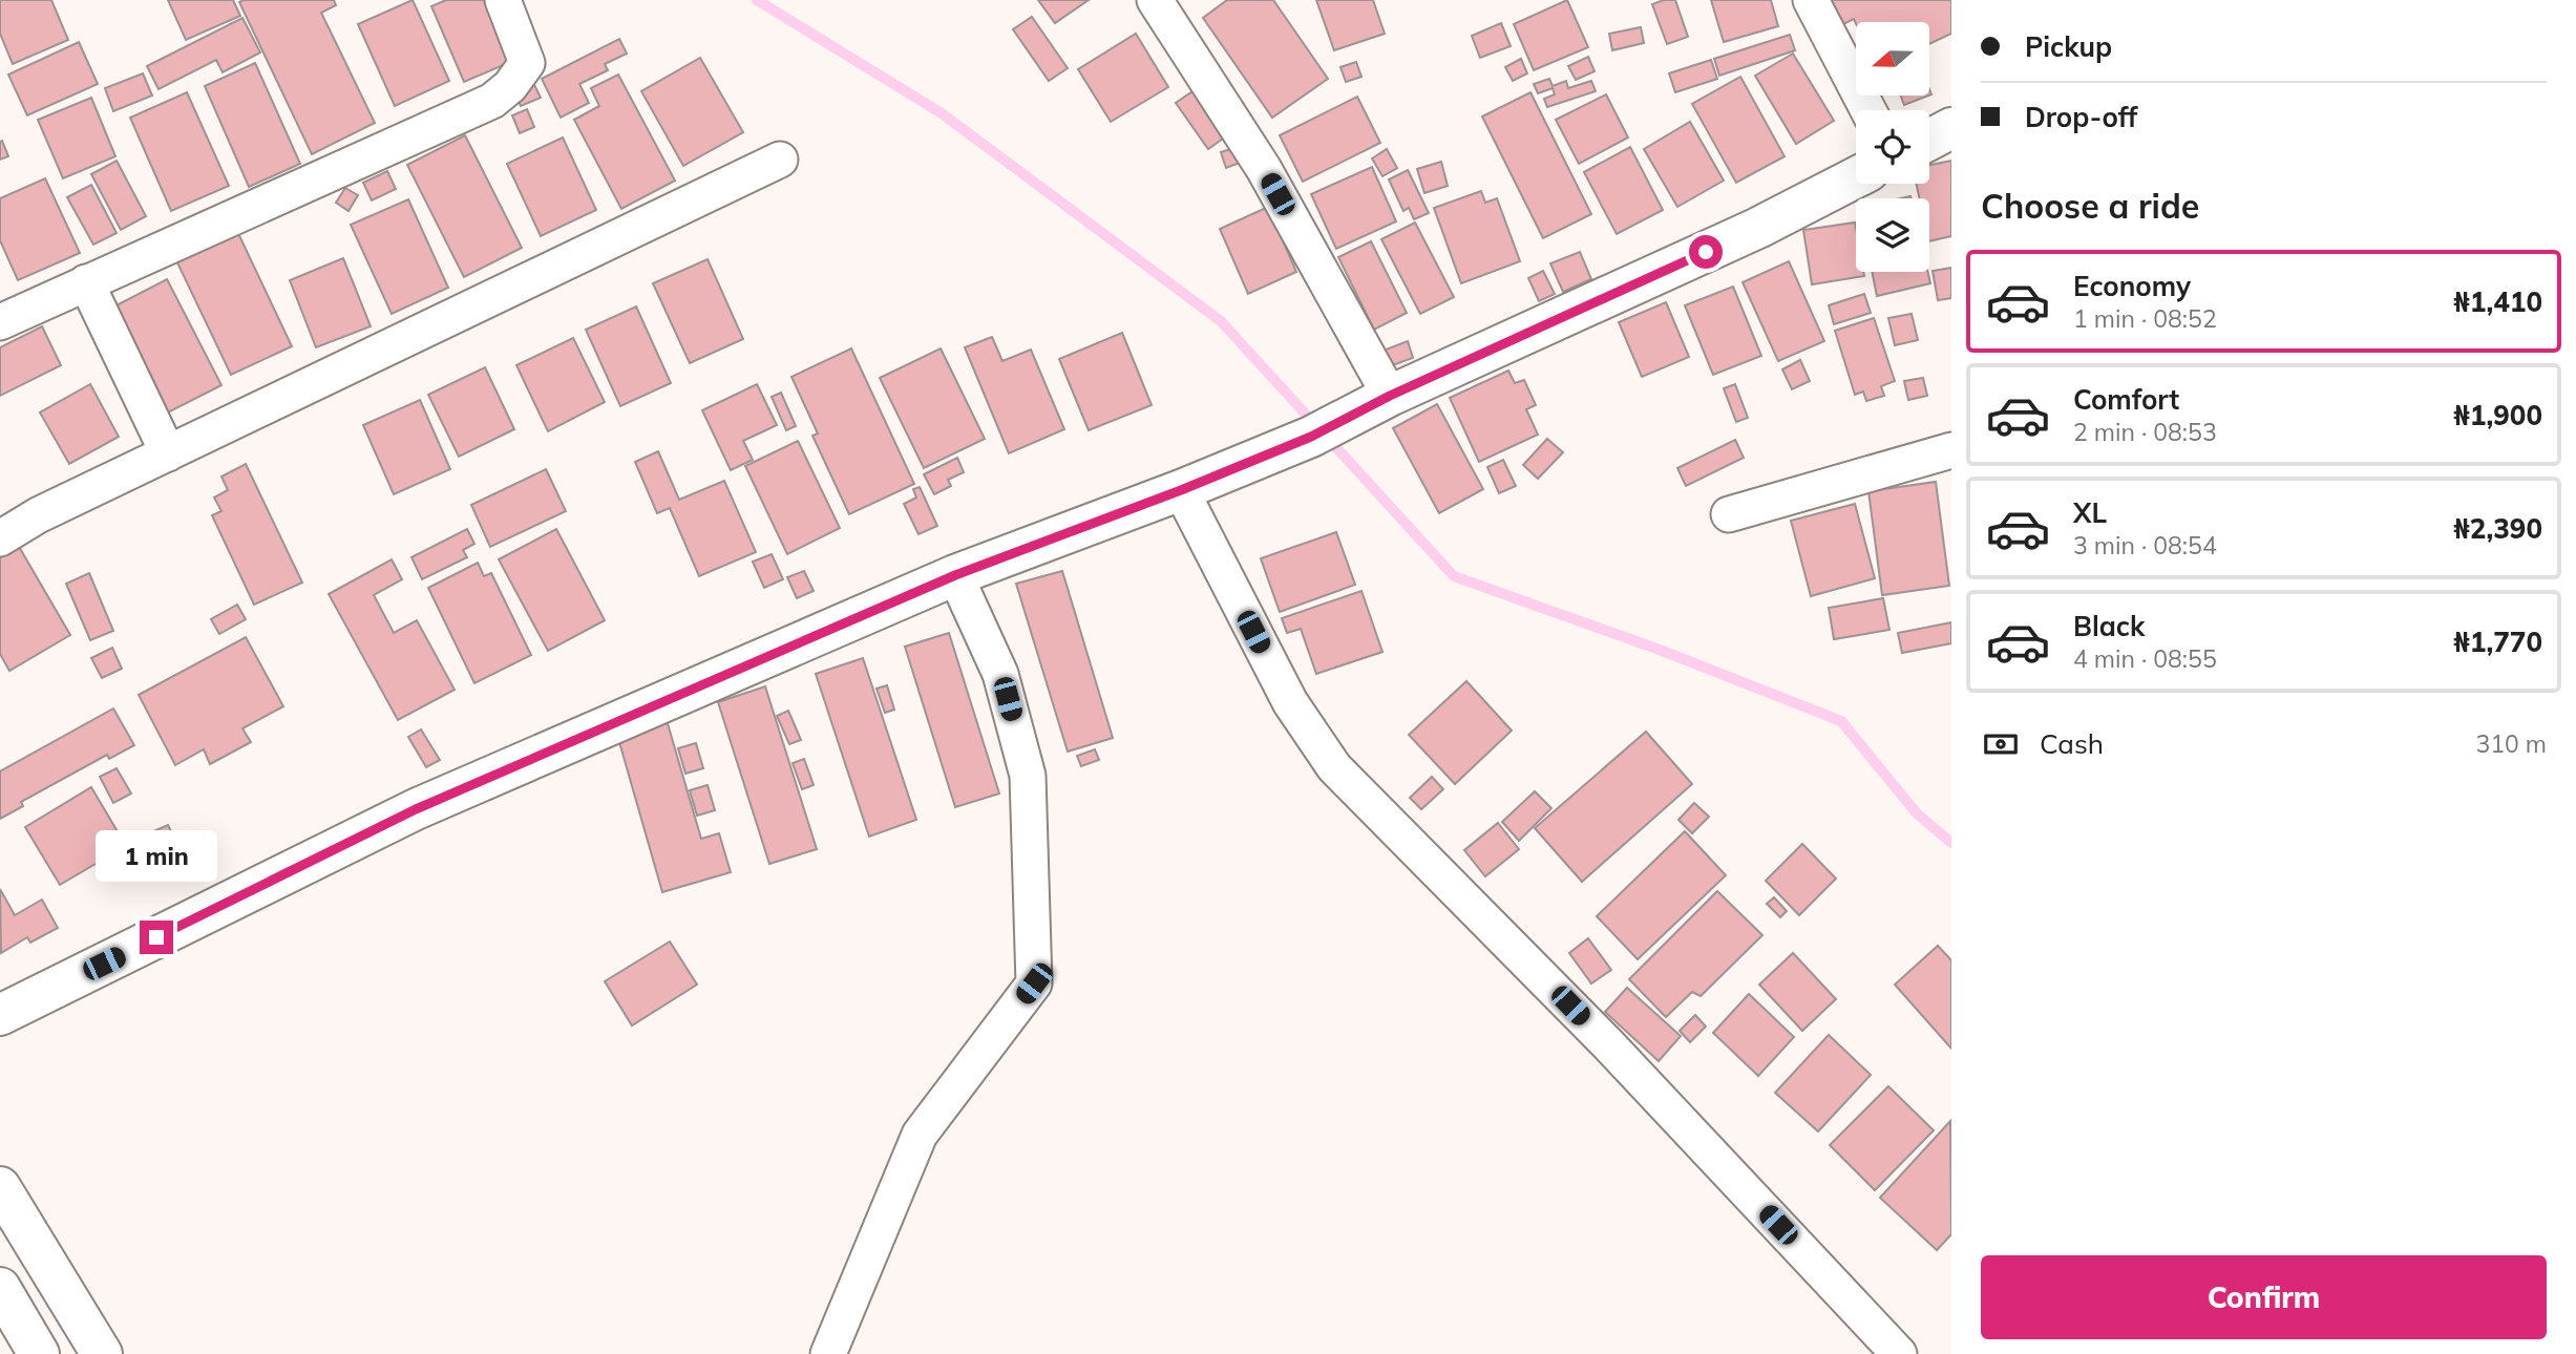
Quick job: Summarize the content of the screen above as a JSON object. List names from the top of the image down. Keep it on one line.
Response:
{"north":"left","page":{"banner":["Pickup","Drop-off"],"heading":"Choose a ride","list":[{"name":"Economy","note":"1 min · 08:52","value":"₦1,410"},{"name":"Comfort","note":"2 min · 08:53","value":"₦1,900"},{"name":"XL","note":"3 min · 08:54","value":"₦2,390"},{"name":"Black","note":"4 min · 08:55","value":"₦1,770"}],"pay":["Cash","310 m"],"bubble":"1 min","buttons":"Confirm"}}
